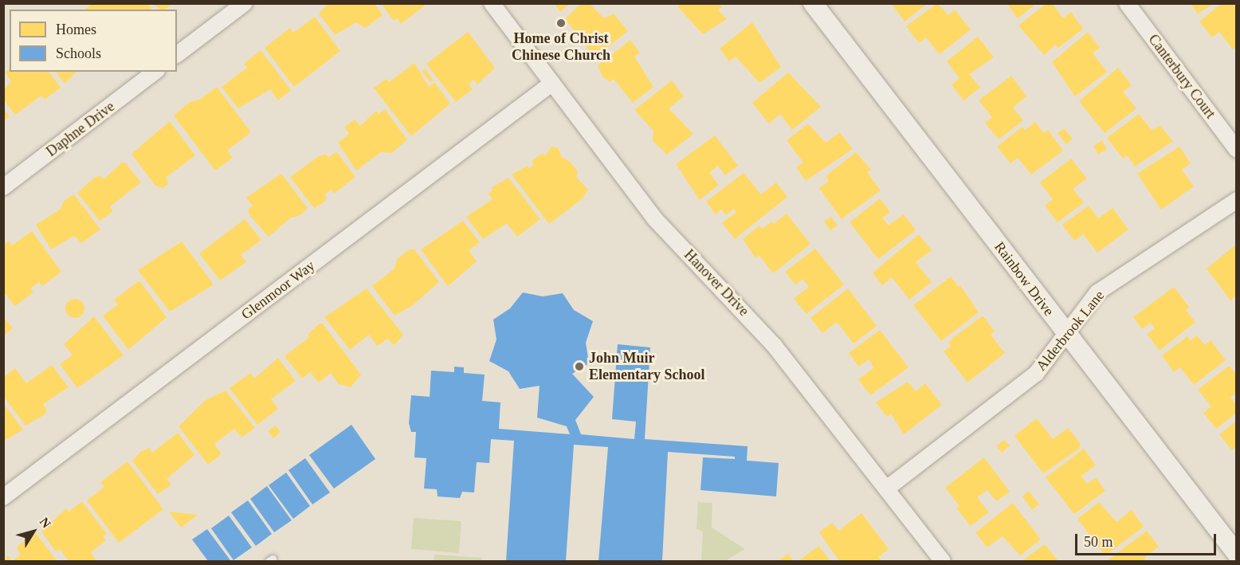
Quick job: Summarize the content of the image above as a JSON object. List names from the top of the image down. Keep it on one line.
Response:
{"streets":{"street":["Canterbury Court","Daphne Drive","Rainbow Drive","Hanover Drive","Glenmoor Way","Alderbrook Lane"]},"crossings":[["Rainbow Drive","Alderbrook Lane"],["Hanover Drive","Glenmoor Way"],["Hanover Drive","Alderbrook Lane"]],"places":["Home of Christ Chinese Church","John Muir Elementary School"],"legend":["Homes","Schools"],"scale_bar":"50 m","north":"top right"}
